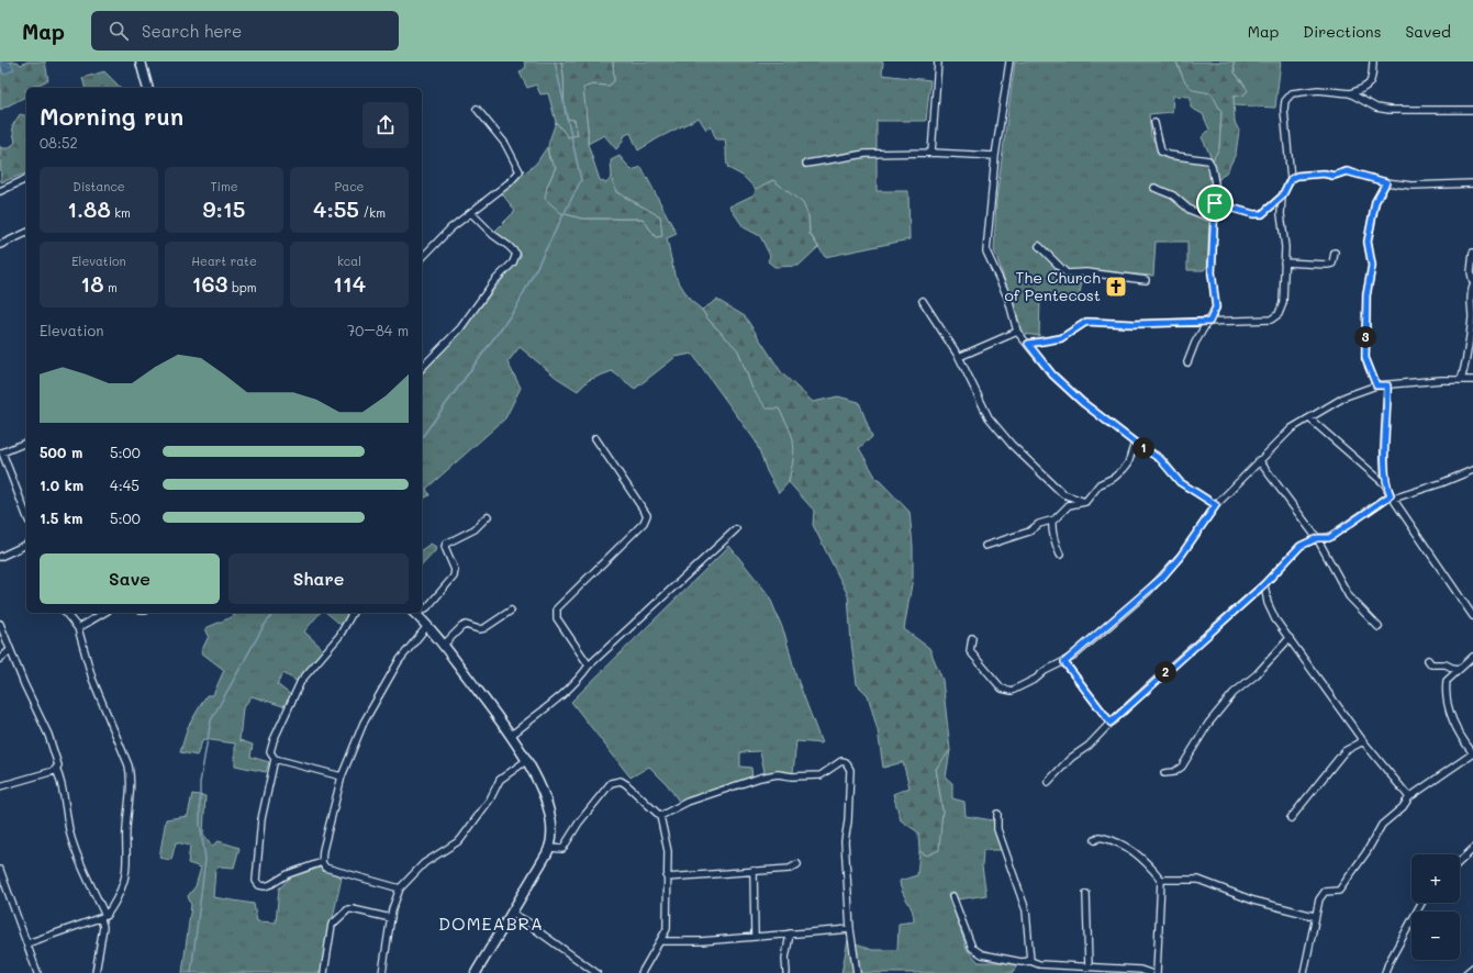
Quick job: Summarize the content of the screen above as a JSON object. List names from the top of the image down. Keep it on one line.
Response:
{"districts":["DOMEABRA"],"places":{"church":["The Church of Pentecost"]},"page":{"header":"Map","search":"Search here","nav":["Map","Directions","Saved"],"heading":["Morning run","08:52"],"stats":[["Distance","1.88 km"],["Time","9:15"],["Pace","4:55 /km"],["Elevation","18 m"],["Heart rate","163 bpm"],["kcal","114"]],"chart":["Elevation","70–84 m"],"pins":["3","1","2"],"list":[{"name":"500 m","note":"5:00"},{"name":"1.0 km","note":"4:45"},{"name":"1.5 km","note":"5:00"}],"buttons":["Save","Share"],"map_buttons":["+","−"]}}
